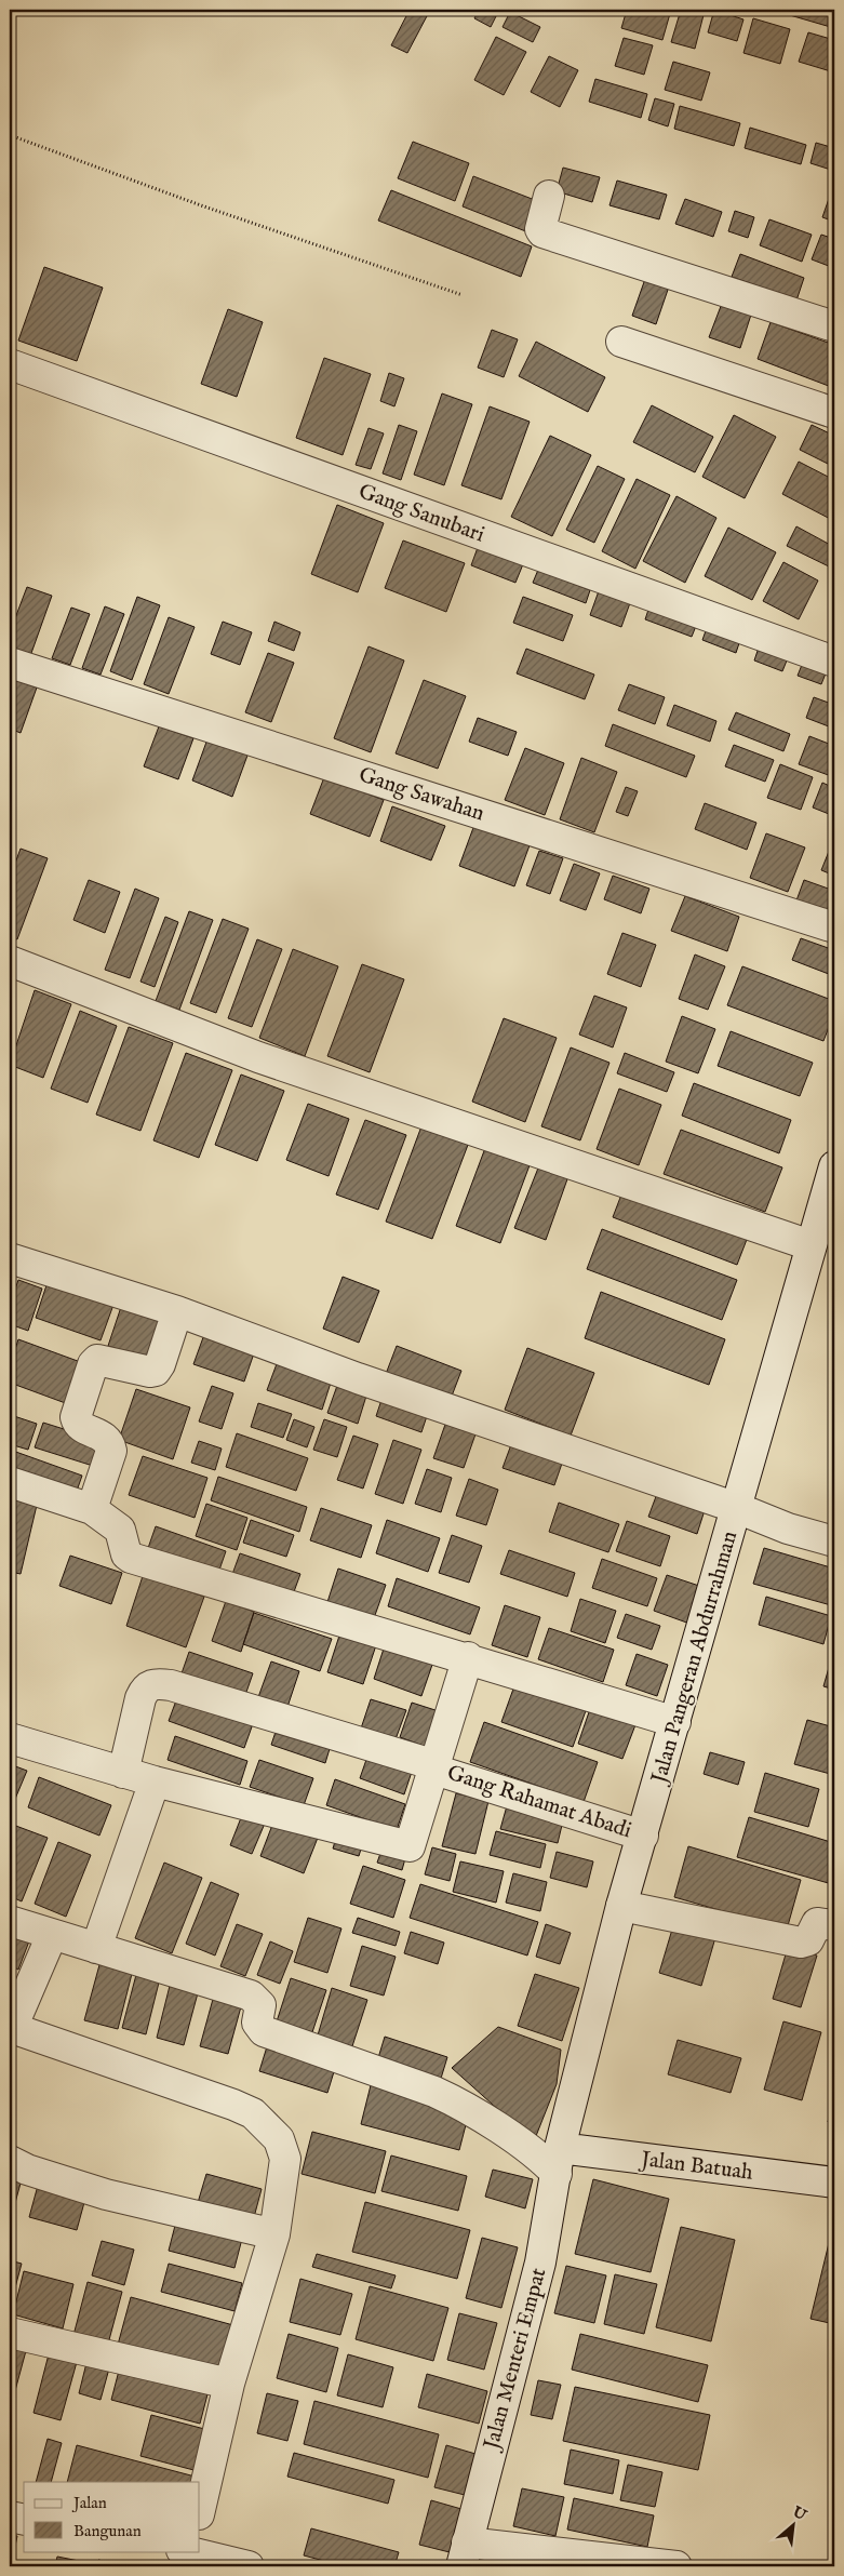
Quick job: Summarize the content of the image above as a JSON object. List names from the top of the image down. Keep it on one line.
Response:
{"streets":{"street":["Gang Sanubari","Gang Sawahan","Jalan Pangeran Abdurrahman","Gang Rahamat Abadi","Jalan Batuah","Jalan Menteri Empat"]},"crossings":[["Jalan Pangeran Abdurrahman","Gang Rahamat Abadi"],["Jalan Pangeran Abdurrahman","Jalan Batuah"],["Jalan Pangeran Abdurrahman","Jalan Menteri Empat"],["Jalan Batuah","Jalan Menteri Empat"]],"legend":["Jalan","Bangunan"],"north":"top right"}
